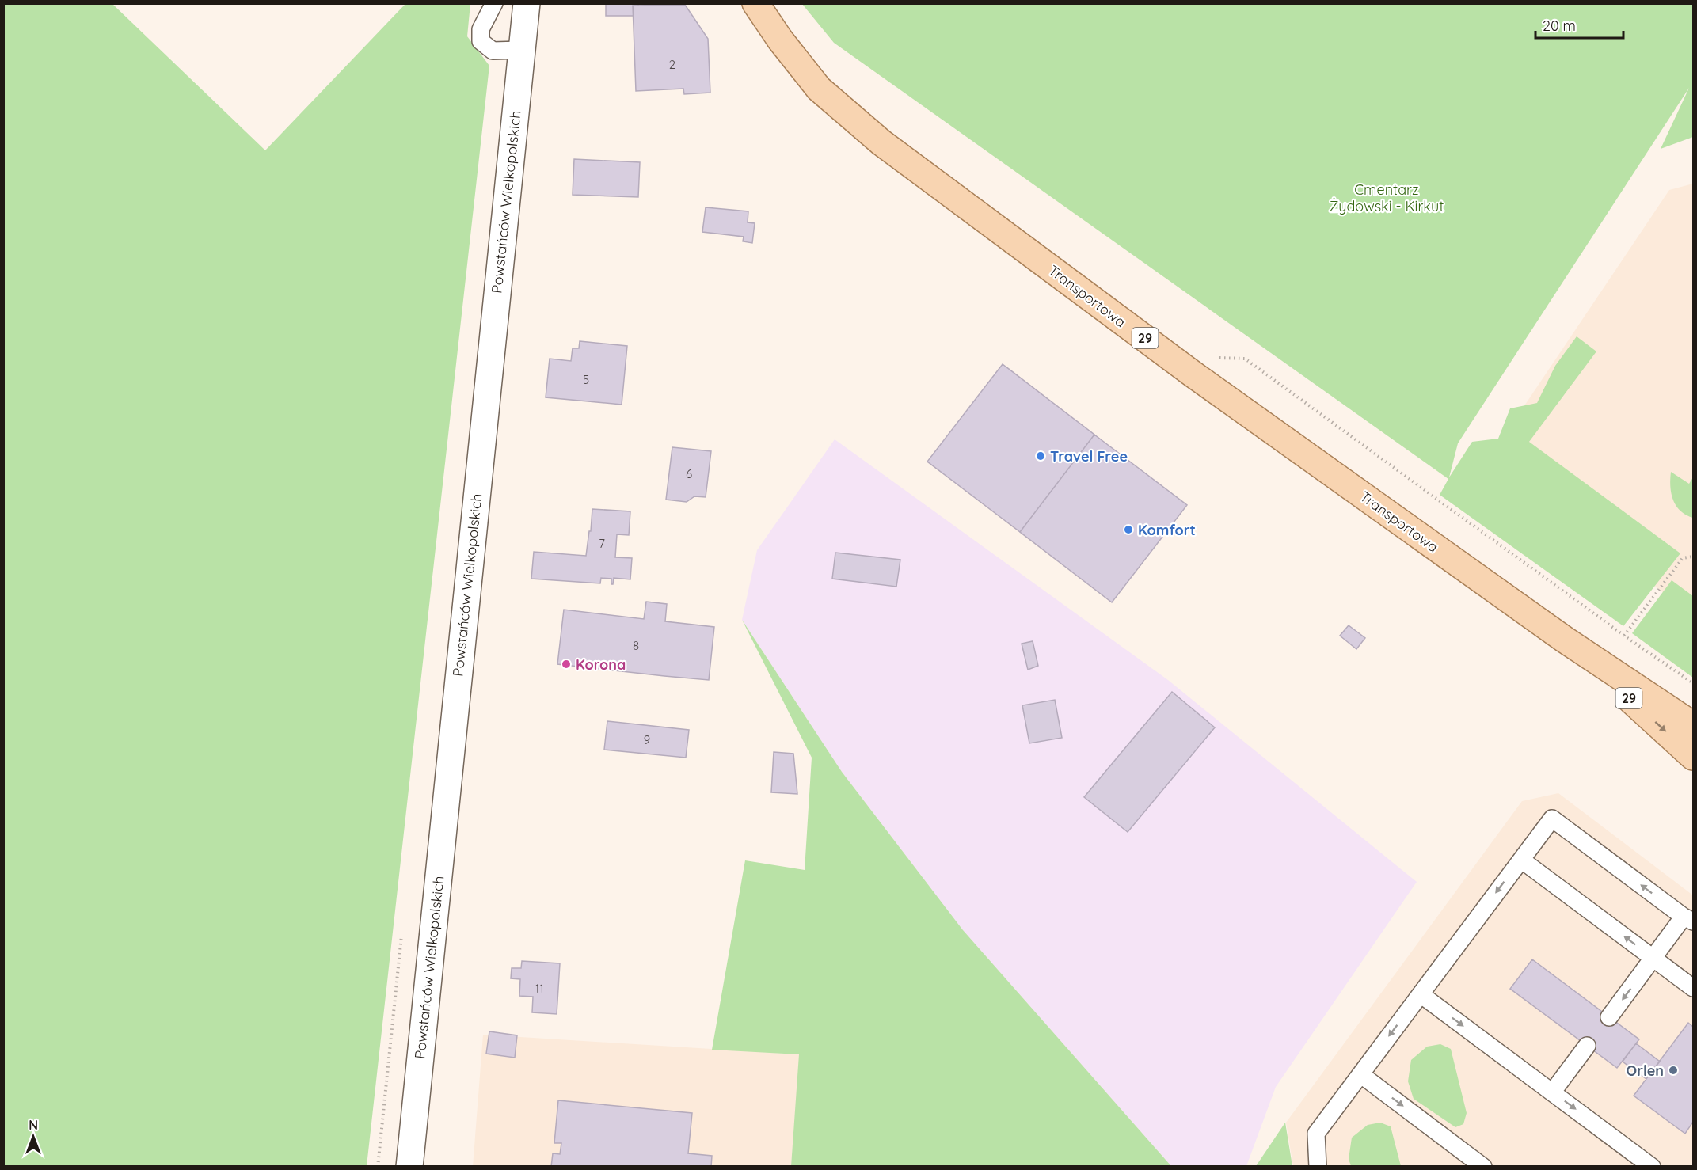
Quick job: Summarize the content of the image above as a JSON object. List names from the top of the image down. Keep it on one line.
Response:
{"streets":{"main road":["Transportowa","29"],"street":["Powstańców Wielkopolskich"]},"parks":["Cmentarz Żydowski - Kirkut"],"places":["Travel Free","Komfort","Korona","Orlen"],"house_numbers":["2","5","6","7","8","9","11"],"scale_bar":"20 m","north":"top"}
